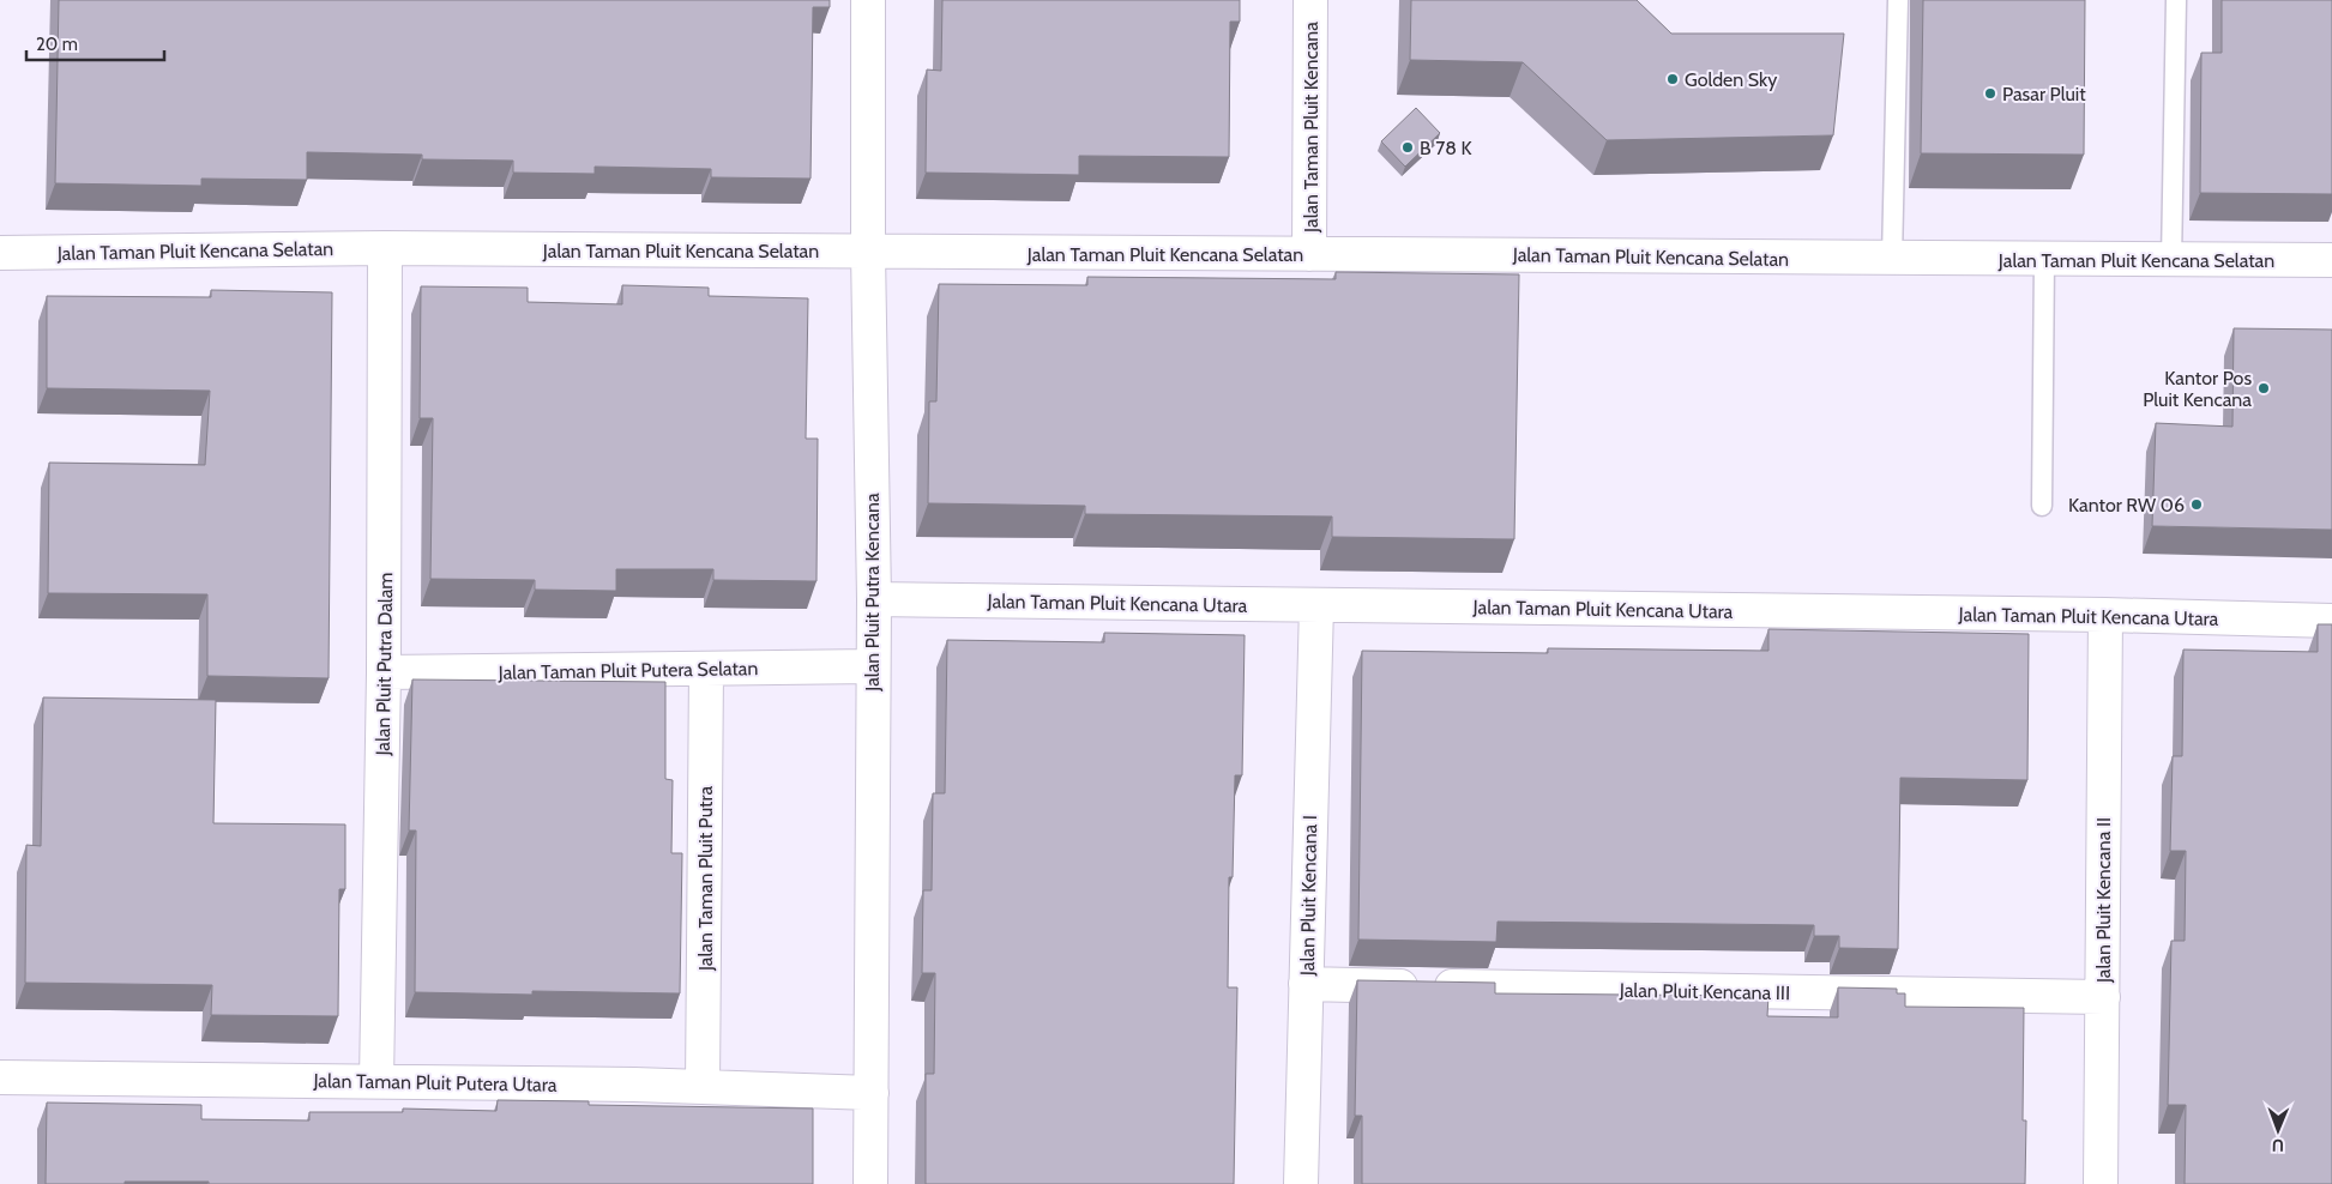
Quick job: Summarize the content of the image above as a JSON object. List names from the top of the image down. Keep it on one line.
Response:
{"streets":{"street":["Jalan Taman Pluit Kencana","Jalan Taman Pluit Kencana Selatan","Jalan Pluit Putra Kencana","Jalan Taman Pluit Kencana Utara","Jalan Pluit Putra Dalam","Jalan Taman Pluit Putera Selatan","Jalan Taman Pluit Putra","Jalan Pluit Kencana I","Jalan Pluit Kencana II","Jalan Pluit Kencana III","Jalan Taman Pluit Putera Utara"]},"crossings":[["Jalan Taman Pluit Kencana","Jalan Taman Pluit Kencana Selatan"],["Jalan Taman Pluit Kencana Selatan","Jalan Pluit Putra Kencana"],["Jalan Taman Pluit Kencana Selatan","Jalan Pluit Putra Dalam"],["Jalan Pluit Putra Kencana","Jalan Taman Pluit Kencana Utara"],["Jalan Pluit Putra Kencana","Jalan Taman Pluit Putera Selatan"],["Jalan Pluit Putra Kencana","Jalan Taman Pluit Putera Utara"],["Jalan Taman Pluit Kencana Utara","Jalan Pluit Kencana I"],["Jalan Taman Pluit Kencana Utara","Jalan Pluit Kencana II"],["Jalan Pluit Putra Dalam","Jalan Taman Pluit Putera Selatan"],["Jalan Pluit Putra Dalam","Jalan Taman Pluit Putera Utara"],["Jalan Taman Pluit Putera Selatan","Jalan Taman Pluit Putra"],["Jalan Taman Pluit Putra","Jalan Taman Pluit Putera Utara"],["Jalan Pluit Kencana I","Jalan Pluit Kencana III"],["Jalan Pluit Kencana II","Jalan Pluit Kencana III"]],"places":["Golden Sky","Pasar Pluit","B 78 K","Kantor Pos Pluit Kencana","Kantor RW 06"],"scale_bar":"20 m","north":"bottom"}
